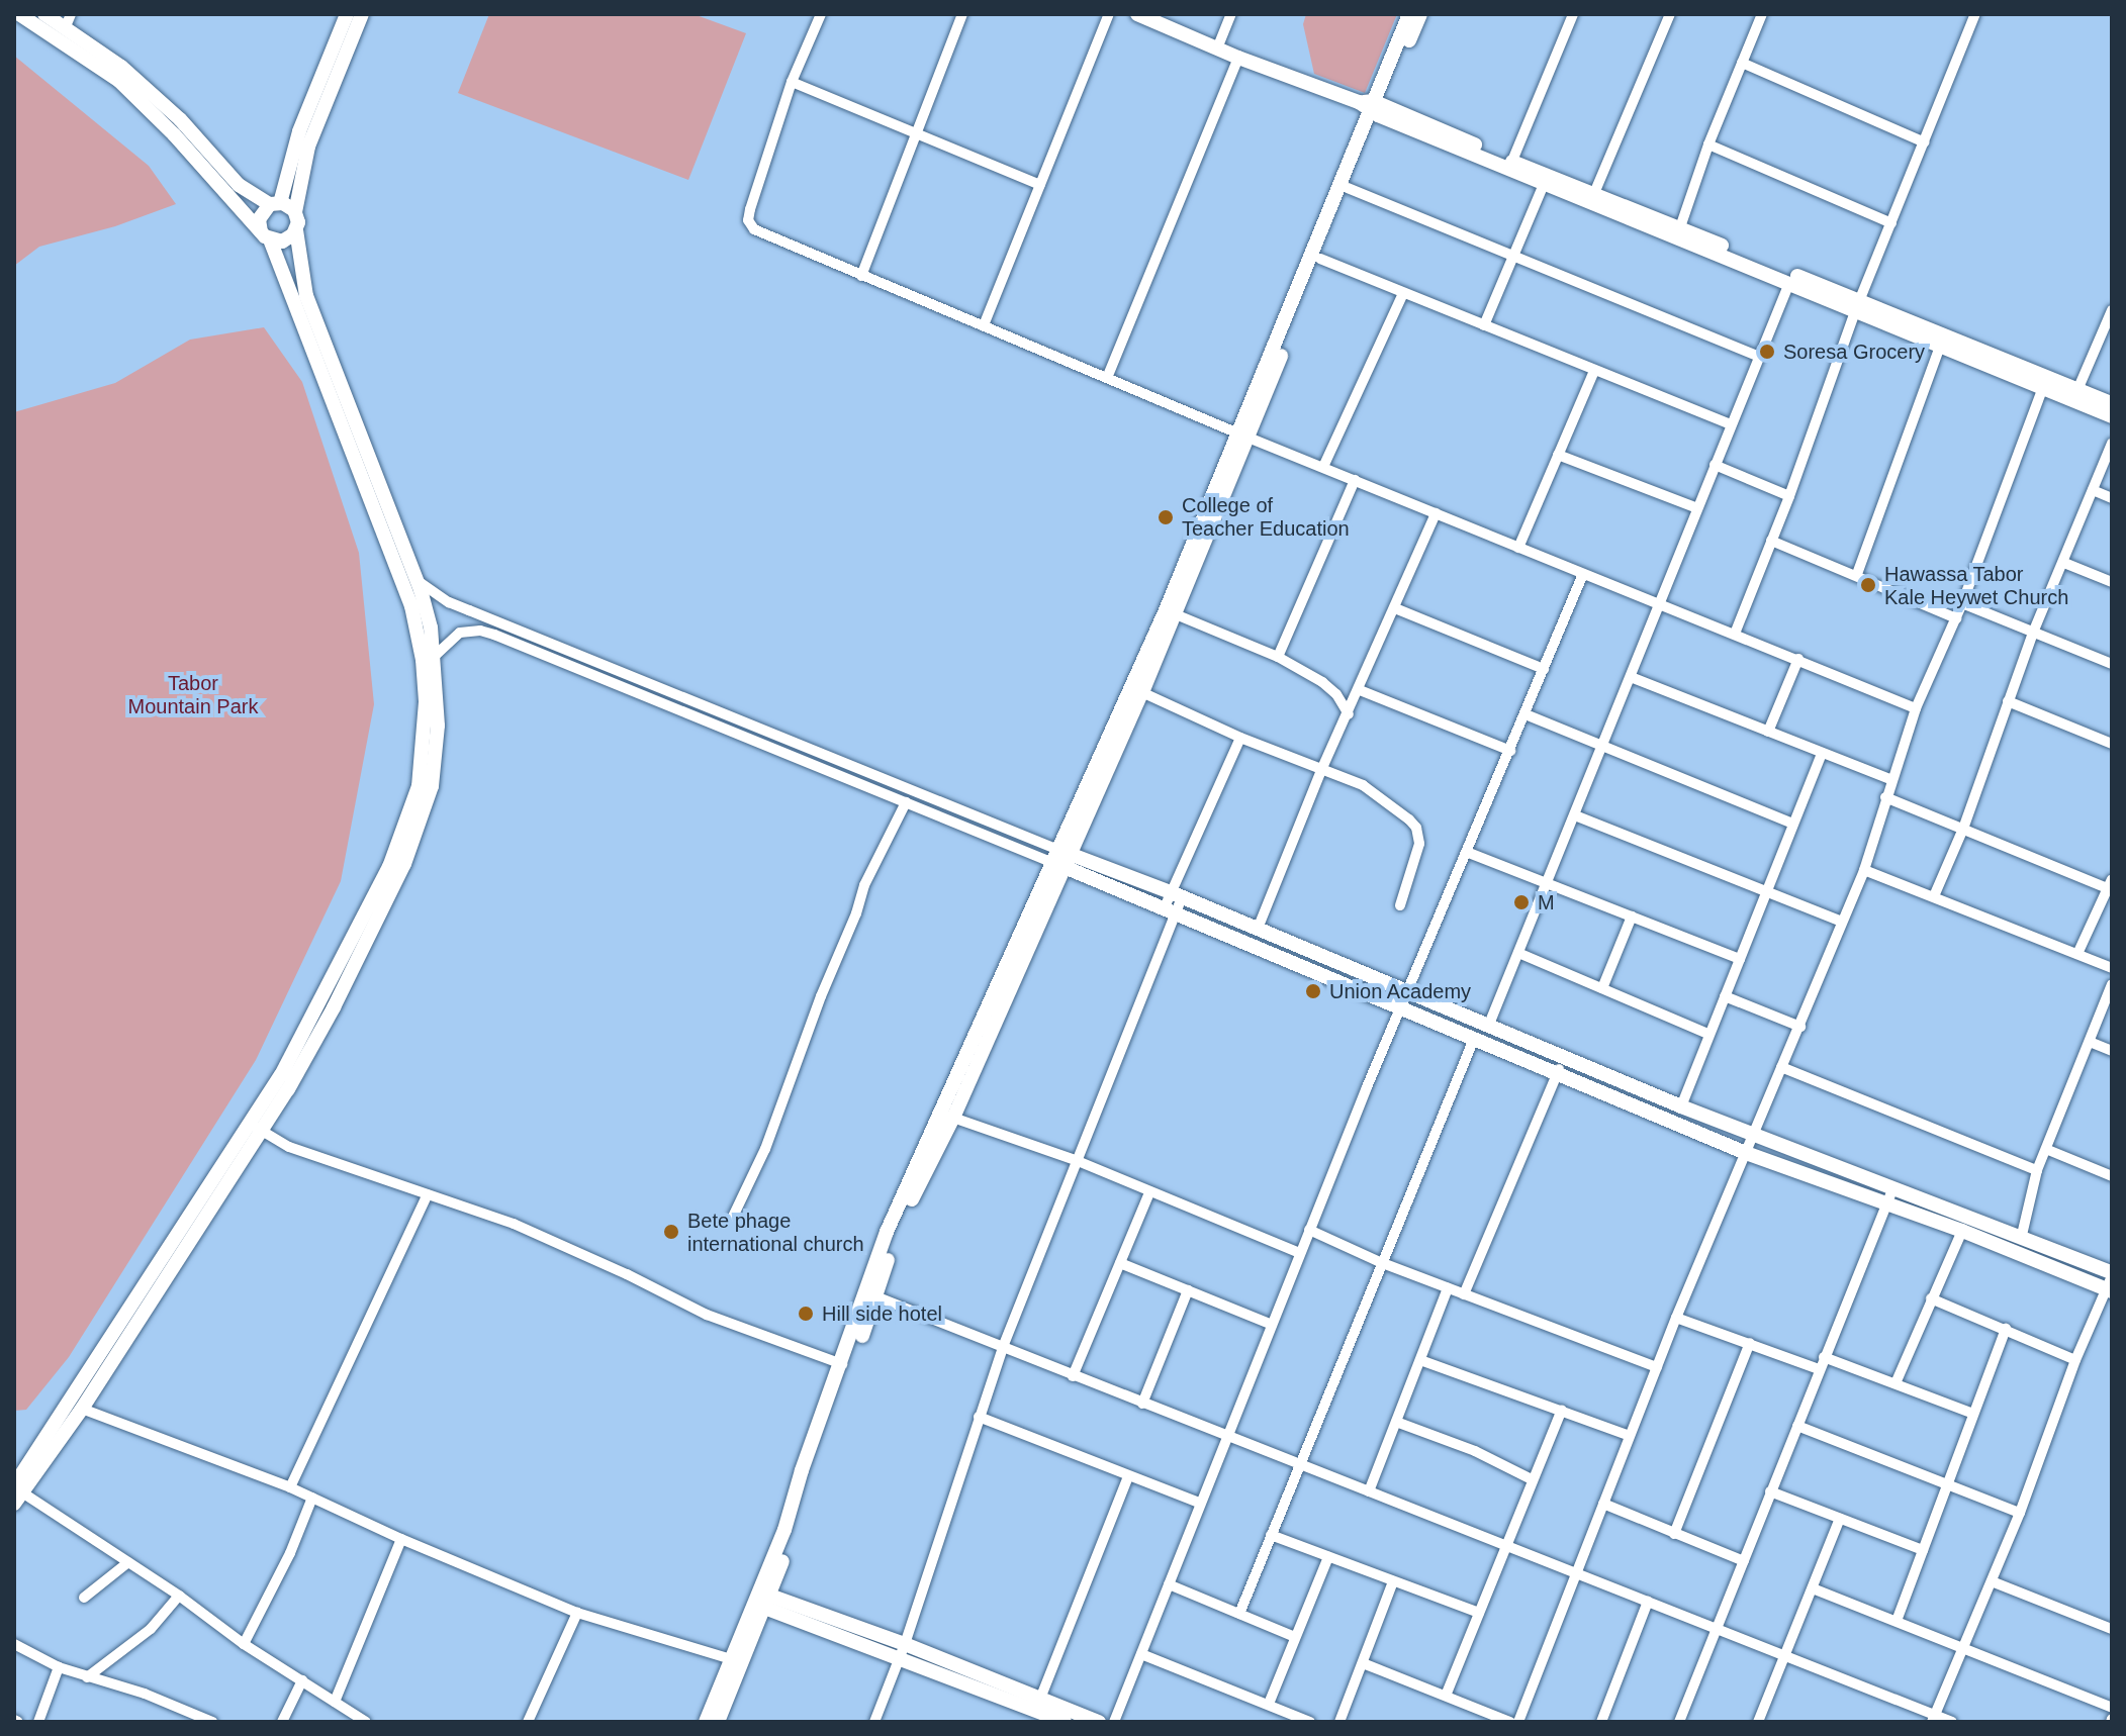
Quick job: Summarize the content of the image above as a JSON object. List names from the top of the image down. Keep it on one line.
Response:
{"parks":["Tabor Mountain Park"],"places":["Soresa Grocery","College of Teacher Education","Hawassa Tabor Kale Heywet Church","M","Union Academy","Bete phage international church","Hill side hotel"]}
